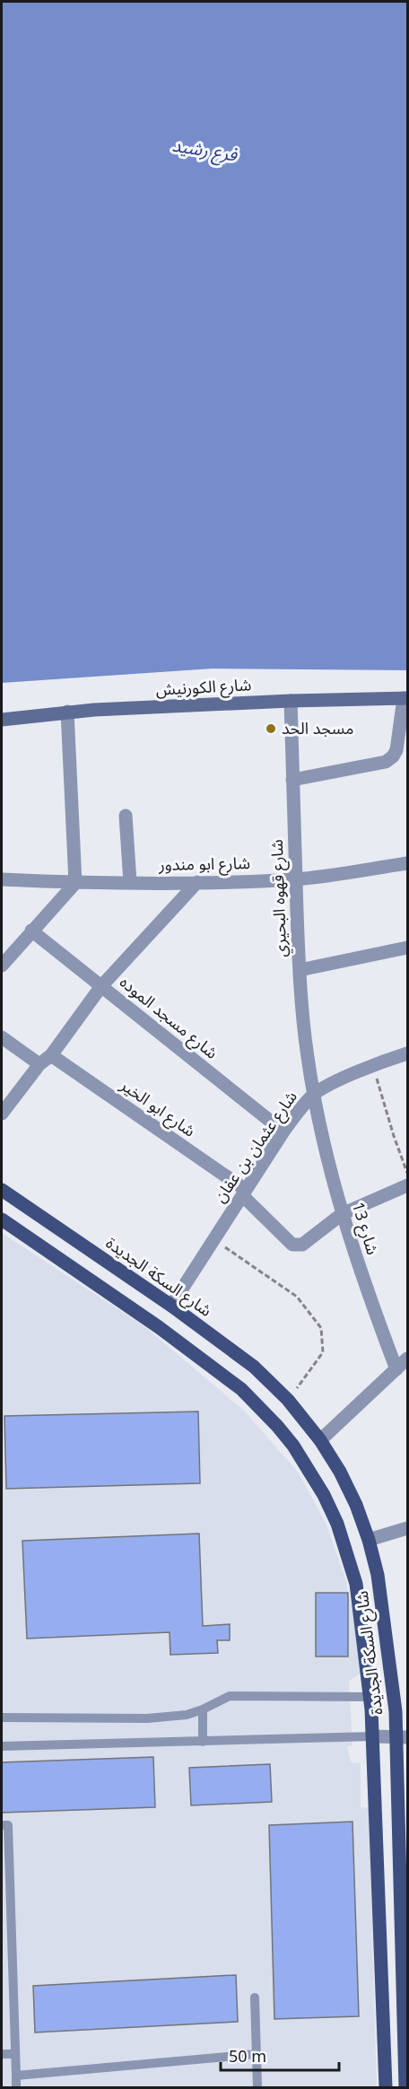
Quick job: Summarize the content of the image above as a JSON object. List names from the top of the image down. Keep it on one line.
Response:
{"streets":{"main road":["شارع الكورنيش","شارع السكة الجديدة"],"street":["شارع ابو مندور","شارع قهوه البحيري","شارع مسجد الموده","شارع ابو الخير","شارع عثمان بن عفان","شارع 13"]},"crossings":[["شارع الكورنيش","شارع قهوه البحيري"],["شارع ابو مندور","شارع قهوه البحيري"],["شارع قهوه البحيري","شارع عثمان بن عفان"],["شارع قهوه البحيري","شارع 13"],["شارع مسجد الموده","شارع عثمان بن عفان"],["شارع ابو الخير","شارع عثمان بن عفان"],["شارع ابو الخير","شارع 13"],["شارع عثمان بن عفان","شارع 13"],["شارع عثمان بن عفان","شارع السكة الجديدة"]],"water":["فرع رشيد"],"places":["مسجد الحد"],"scale_bar":"50 m"}
